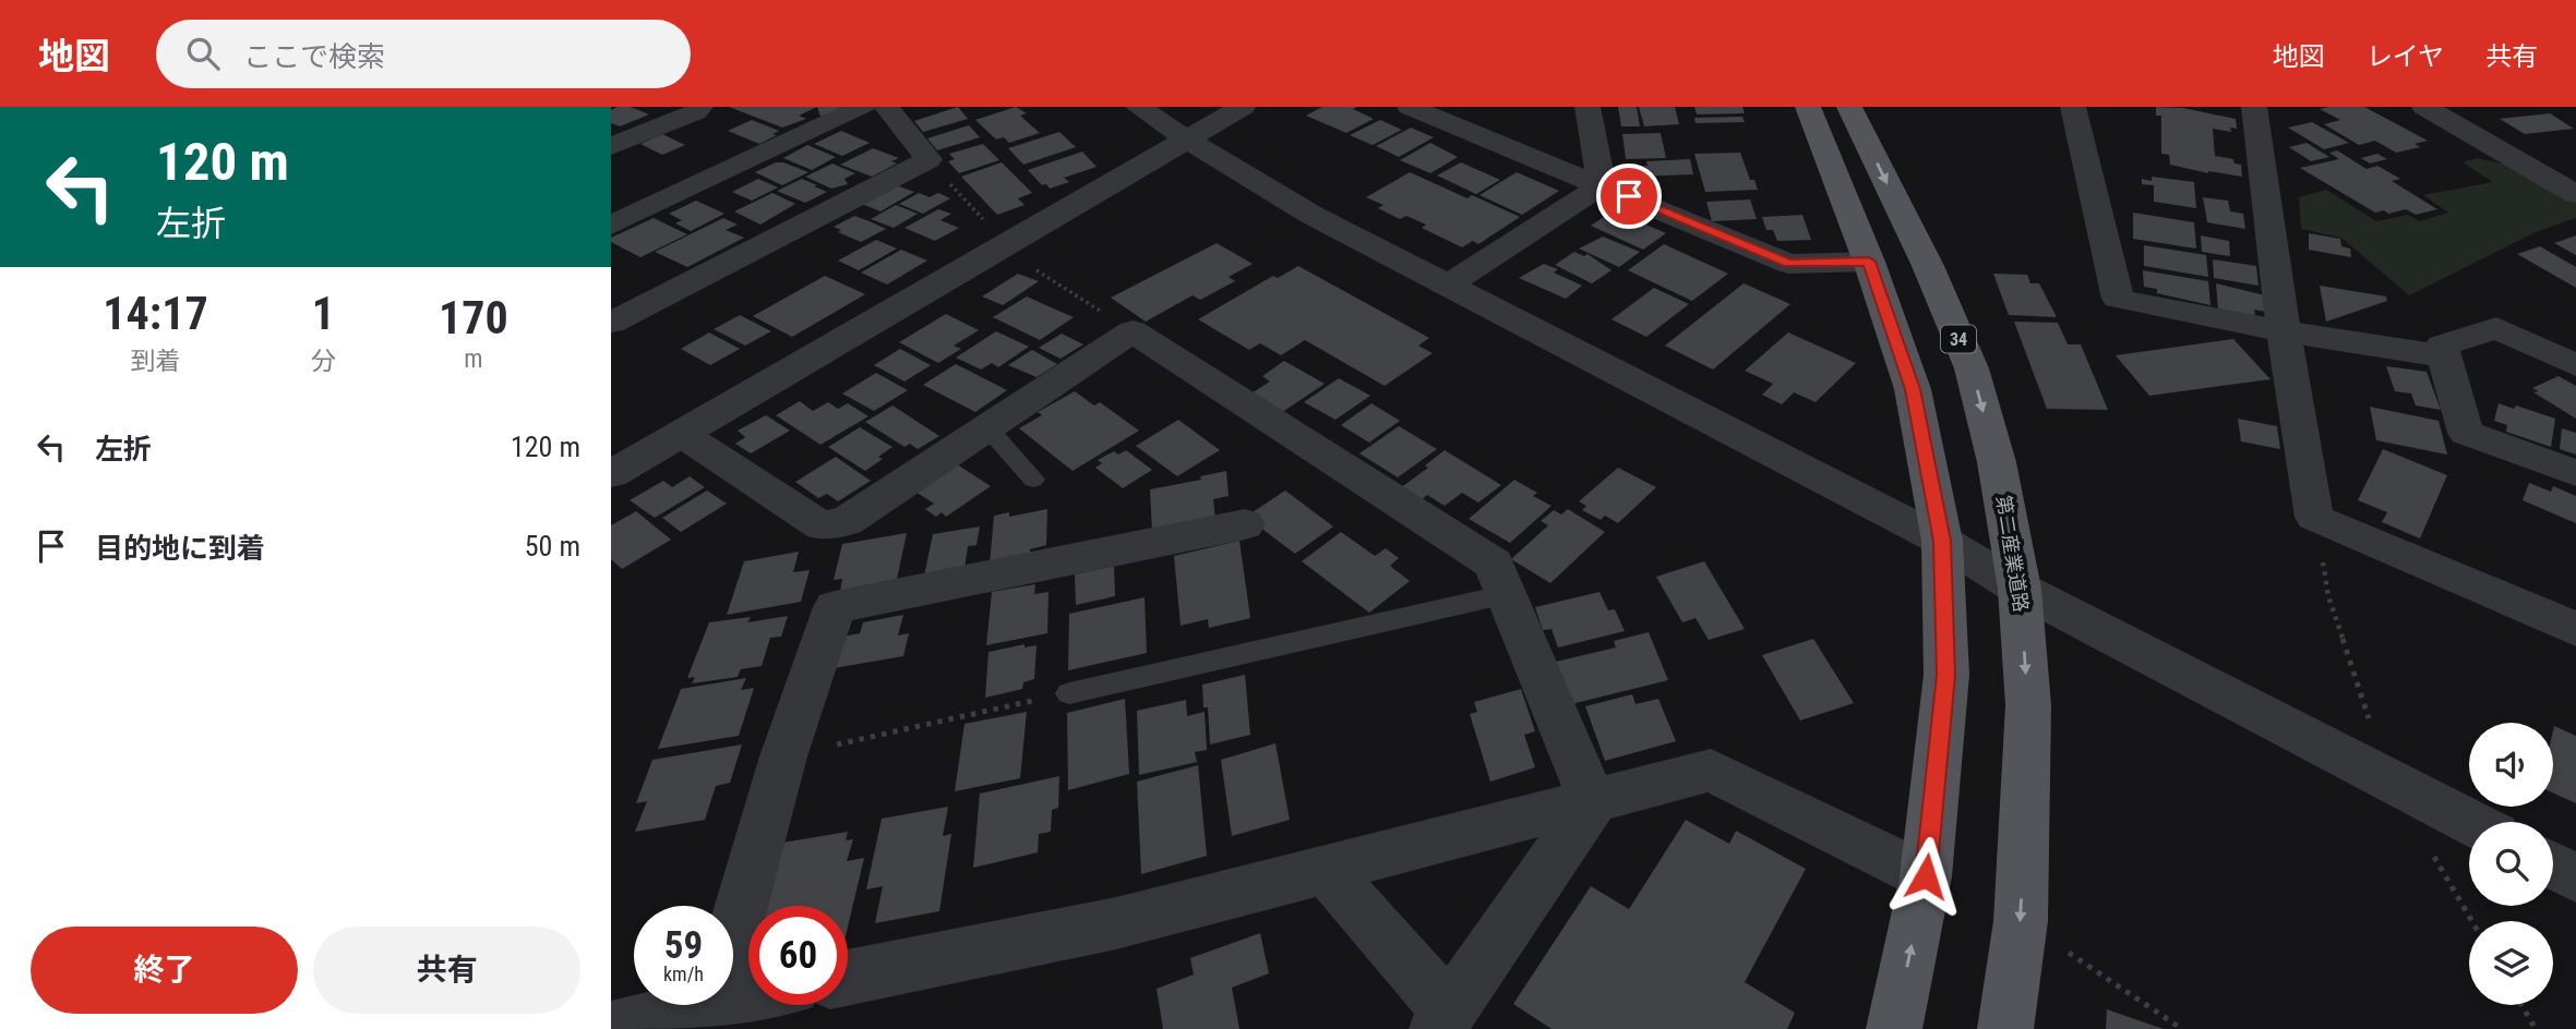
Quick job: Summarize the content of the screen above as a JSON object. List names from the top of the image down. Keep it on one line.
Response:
{"streets":{"main road":["34","第二産業道路"]},"page":{"header":"地図","search":"ここで検索","nav":["地図","レイヤ","共有"],"turn":["120 m","左折"],"eta":["14:17","到着","1","分","170","m"],"list":[{"name":"左折","value":"120 m"},{"name":"目的地に到着","value":"50 m"}],"speed":"59 km/h","limit":"60","buttons":["終了","共有"]}}
